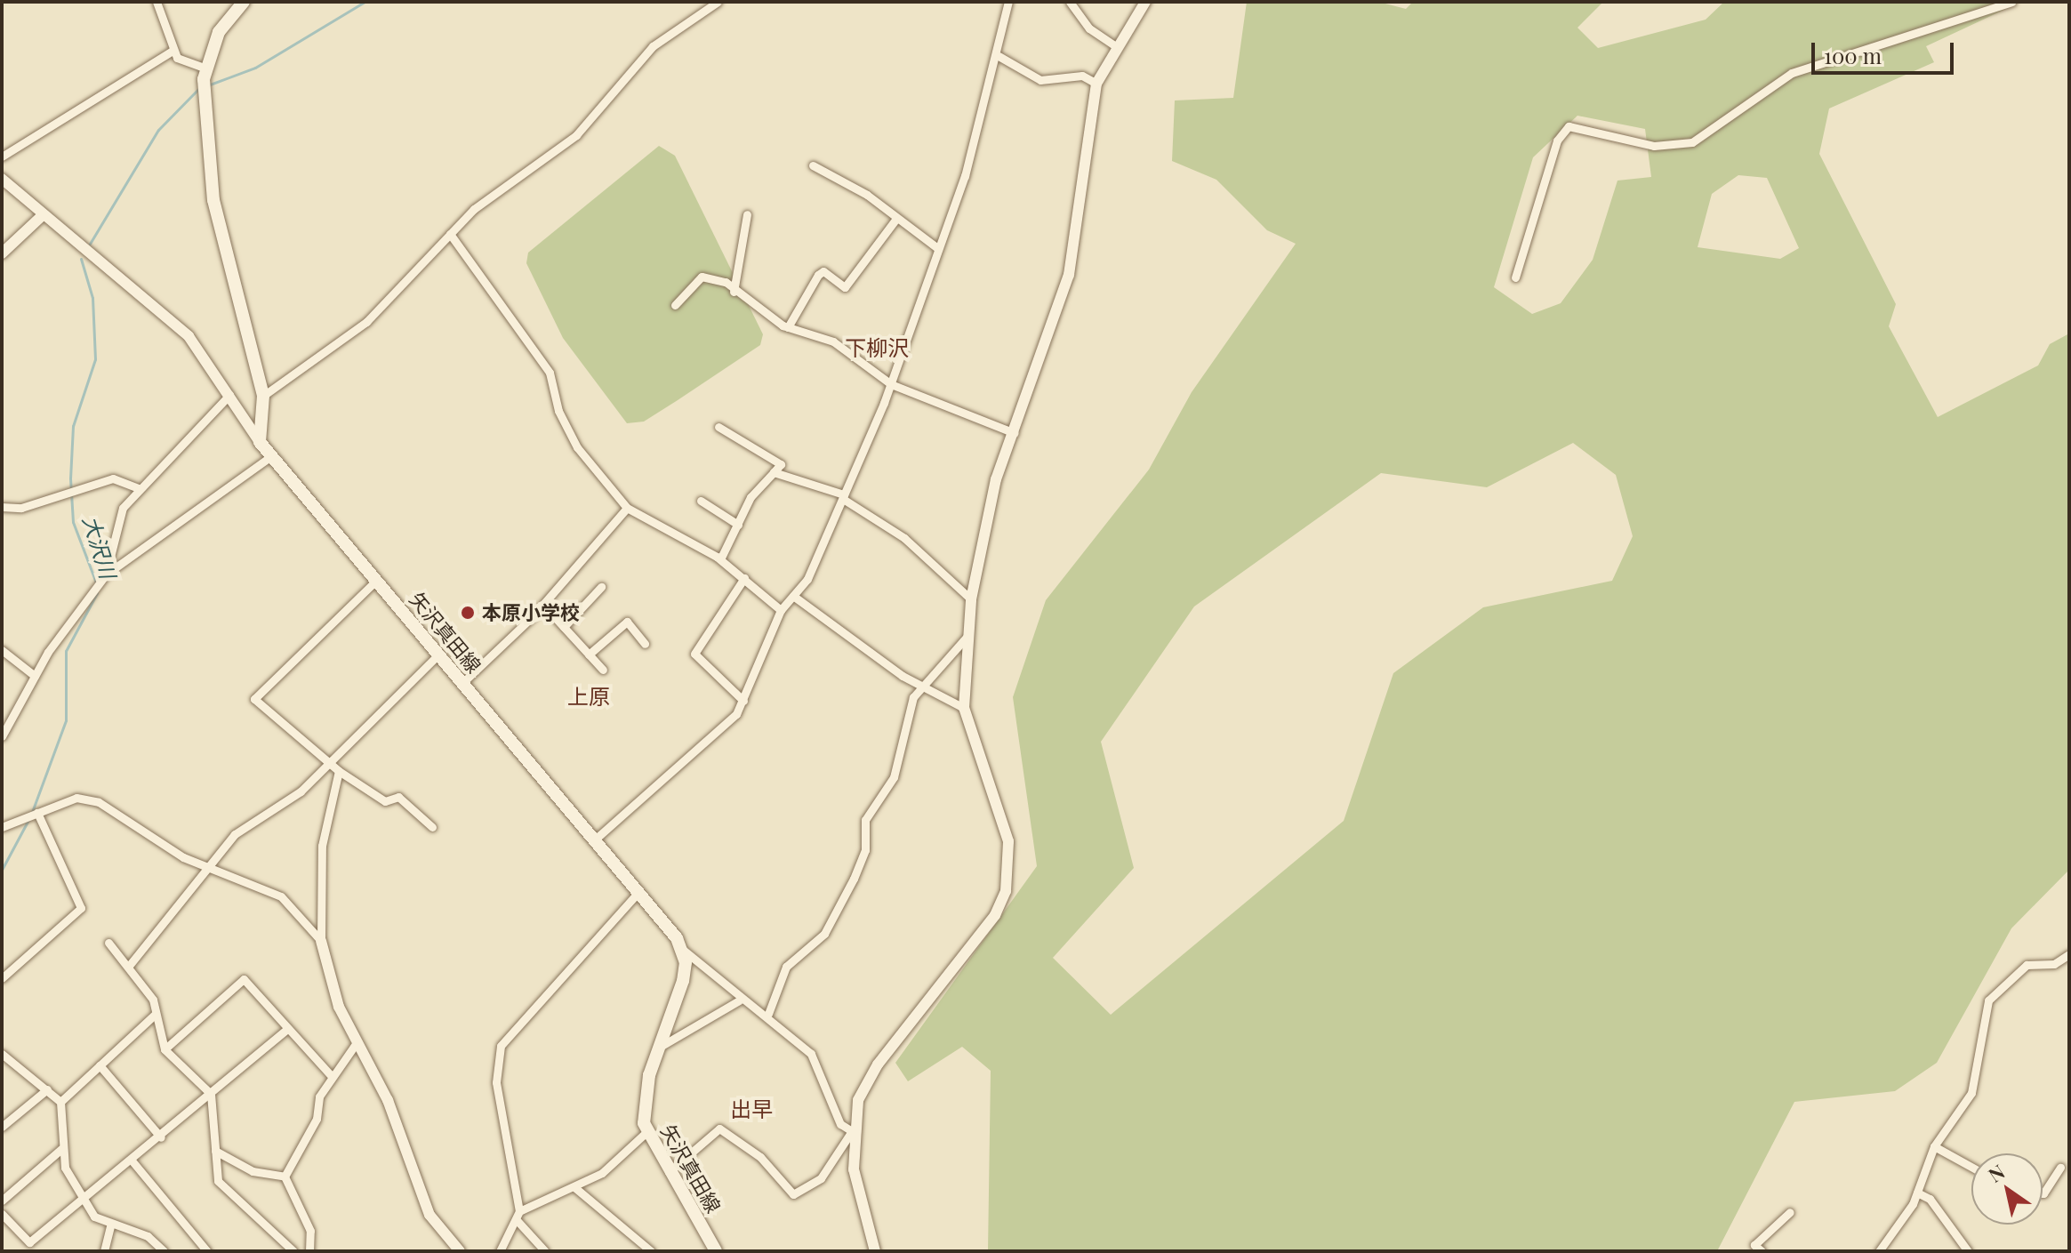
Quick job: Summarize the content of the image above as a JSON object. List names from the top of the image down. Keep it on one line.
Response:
{"streets":{"main road":["矢沢真田線"]},"districts":["下柳沢","上原","出早"],"water":["大沢川"],"places":["本原小学校"],"scale_bar":"100 m","north":"top left"}
